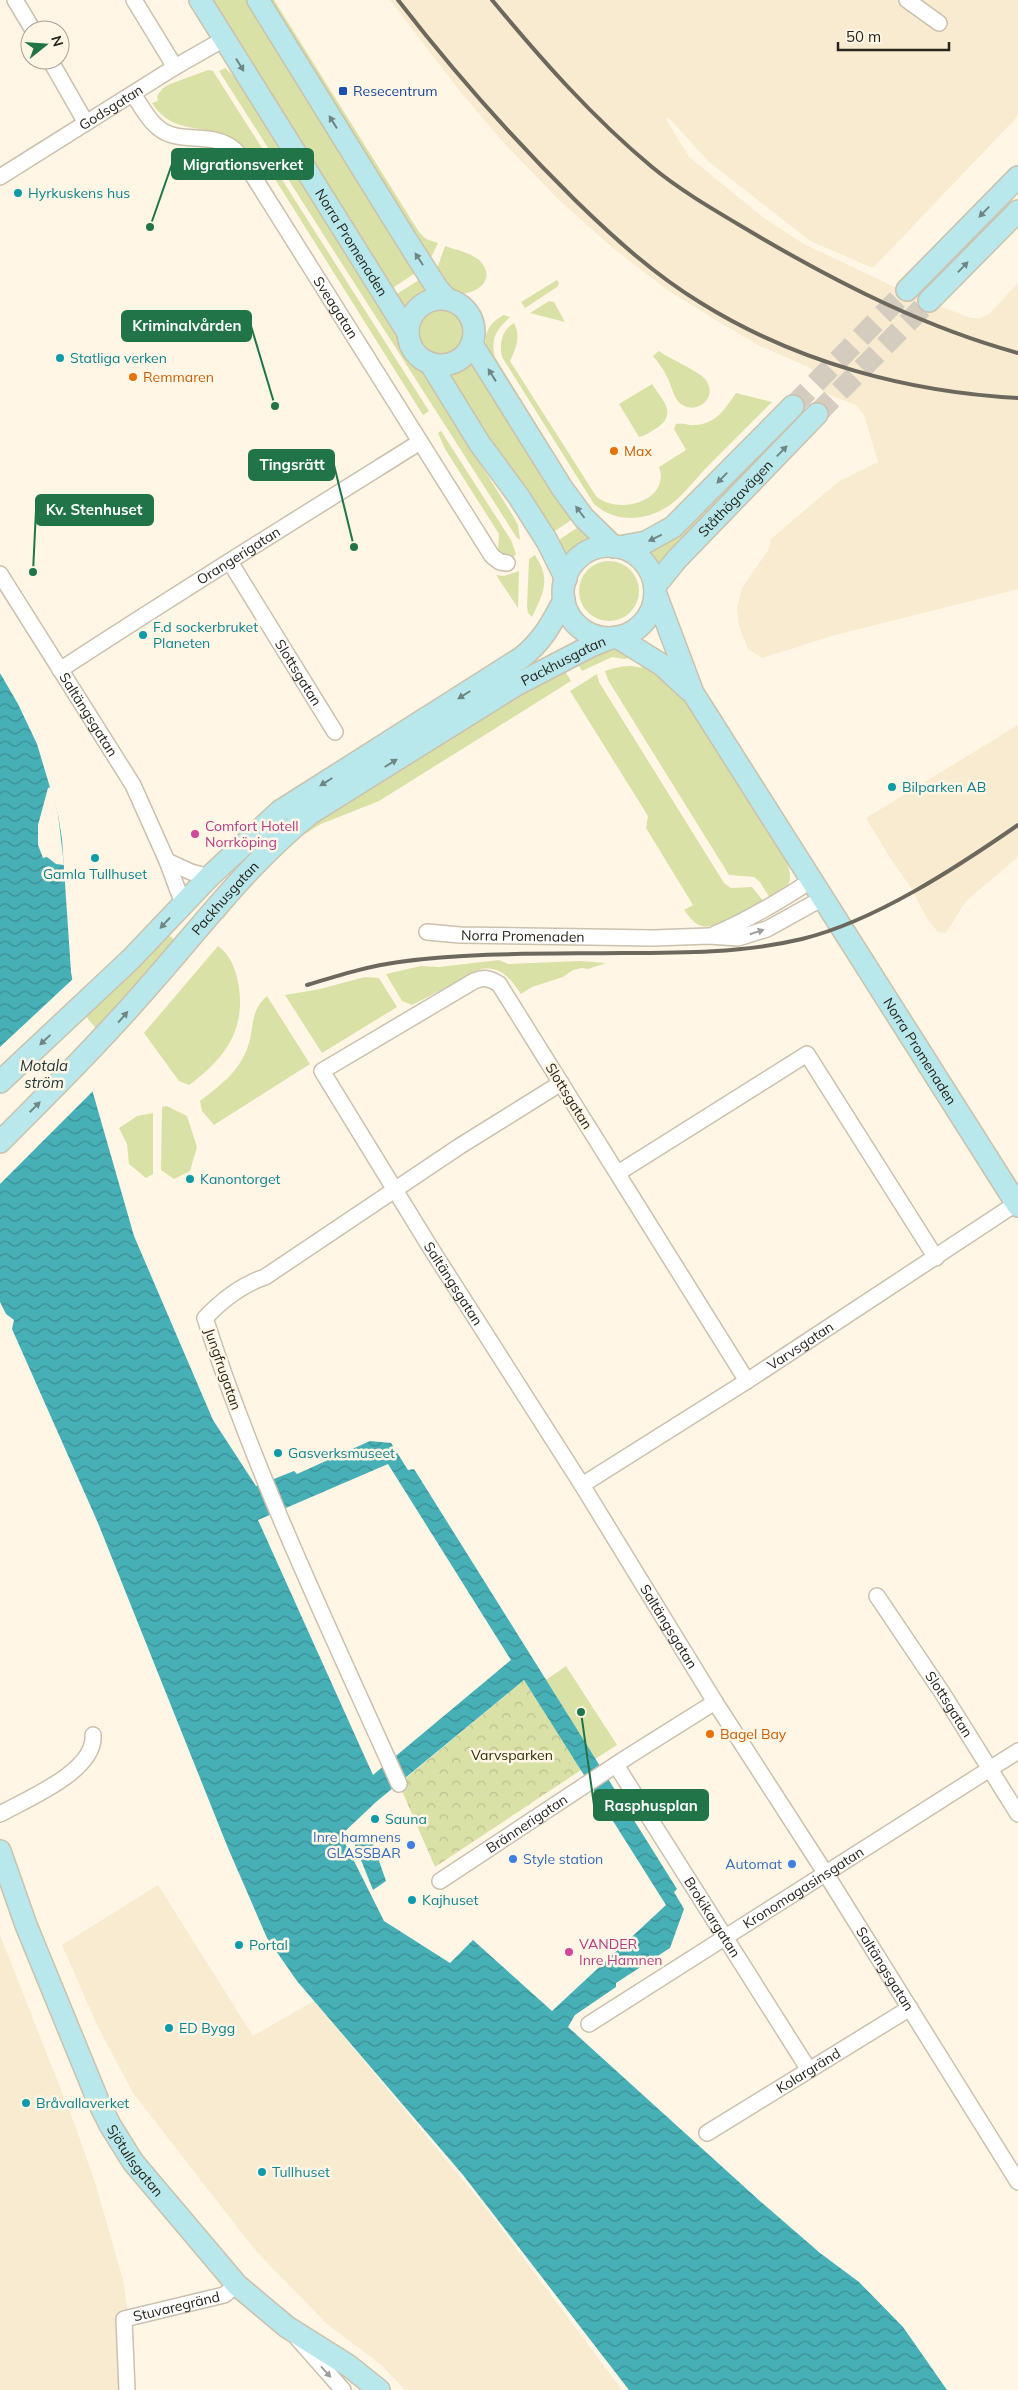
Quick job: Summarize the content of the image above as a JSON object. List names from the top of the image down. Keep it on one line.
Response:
{"streets":{"main road":["Norra Promenaden","Ståthögavägen","Packhusgatan","Sjötullsgatan"],"street":["Godsgatan","Sveagatan","Orangerigatan","Slottsgatan","Saltängsgatan","Varvsgatan","Jungfrugatan","Brännerigatan","Kronomagasinsgatan","Brokikargatan","Kolargränd","Stuvaregränd"]},"crossings":[["Godsgatan","Norra Promenaden"],["Godsgatan","Sveagatan"],["Norra Promenaden","Ståthögavägen"],["Norra Promenaden","Packhusgatan"],["Norra Promenaden","Varvsgatan"],["Sveagatan","Orangerigatan"],["Ståthögavägen","Packhusgatan"],["Orangerigatan","Slottsgatan"],["Orangerigatan","Saltängsgatan"],["Packhusgatan","Saltängsgatan"],["Slottsgatan","Saltängsgatan"],["Slottsgatan","Varvsgatan"],["Slottsgatan","Jungfrugatan"],["Slottsgatan","Kronomagasinsgatan"],["Saltängsgatan","Varvsgatan"],["Saltängsgatan","Jungfrugatan"],["Saltängsgatan","Brännerigatan"],["Saltängsgatan","Kronomagasinsgatan"],["Saltängsgatan","Kolargränd"],["Brännerigatan","Brokikargatan"],["Kronomagasinsgatan","Brokikargatan"],["Brokikargatan","Kolargränd"],["Sjötullsgatan","Stuvaregränd"]],"water":["Motala ström"],"parks":["Varvsparken"],"places":{"transit":["Resecentrum"],"other":["Hyrkuskens hus","Migrationsverket","Statliga verken","Remmaren","Kriminalvården","Max","Tingsrätt","Kv. Stenhuset","F.d sockerbruket Planeten","Bilparken AB","Comfort Hotell Norrköping","Gamla Tullhuset","Kanontorget","Gasverksmuseet","Rasphusplan","Bagel Bay","Sauna","Inre hamnens GLASSBAR","Style station","Automat","Kajhuset","Portal","VANDER Inre Hamnen","ED Bygg","Bråvallaverket","Tullhuset"]},"scale_bar":"50 m","north":"right"}
